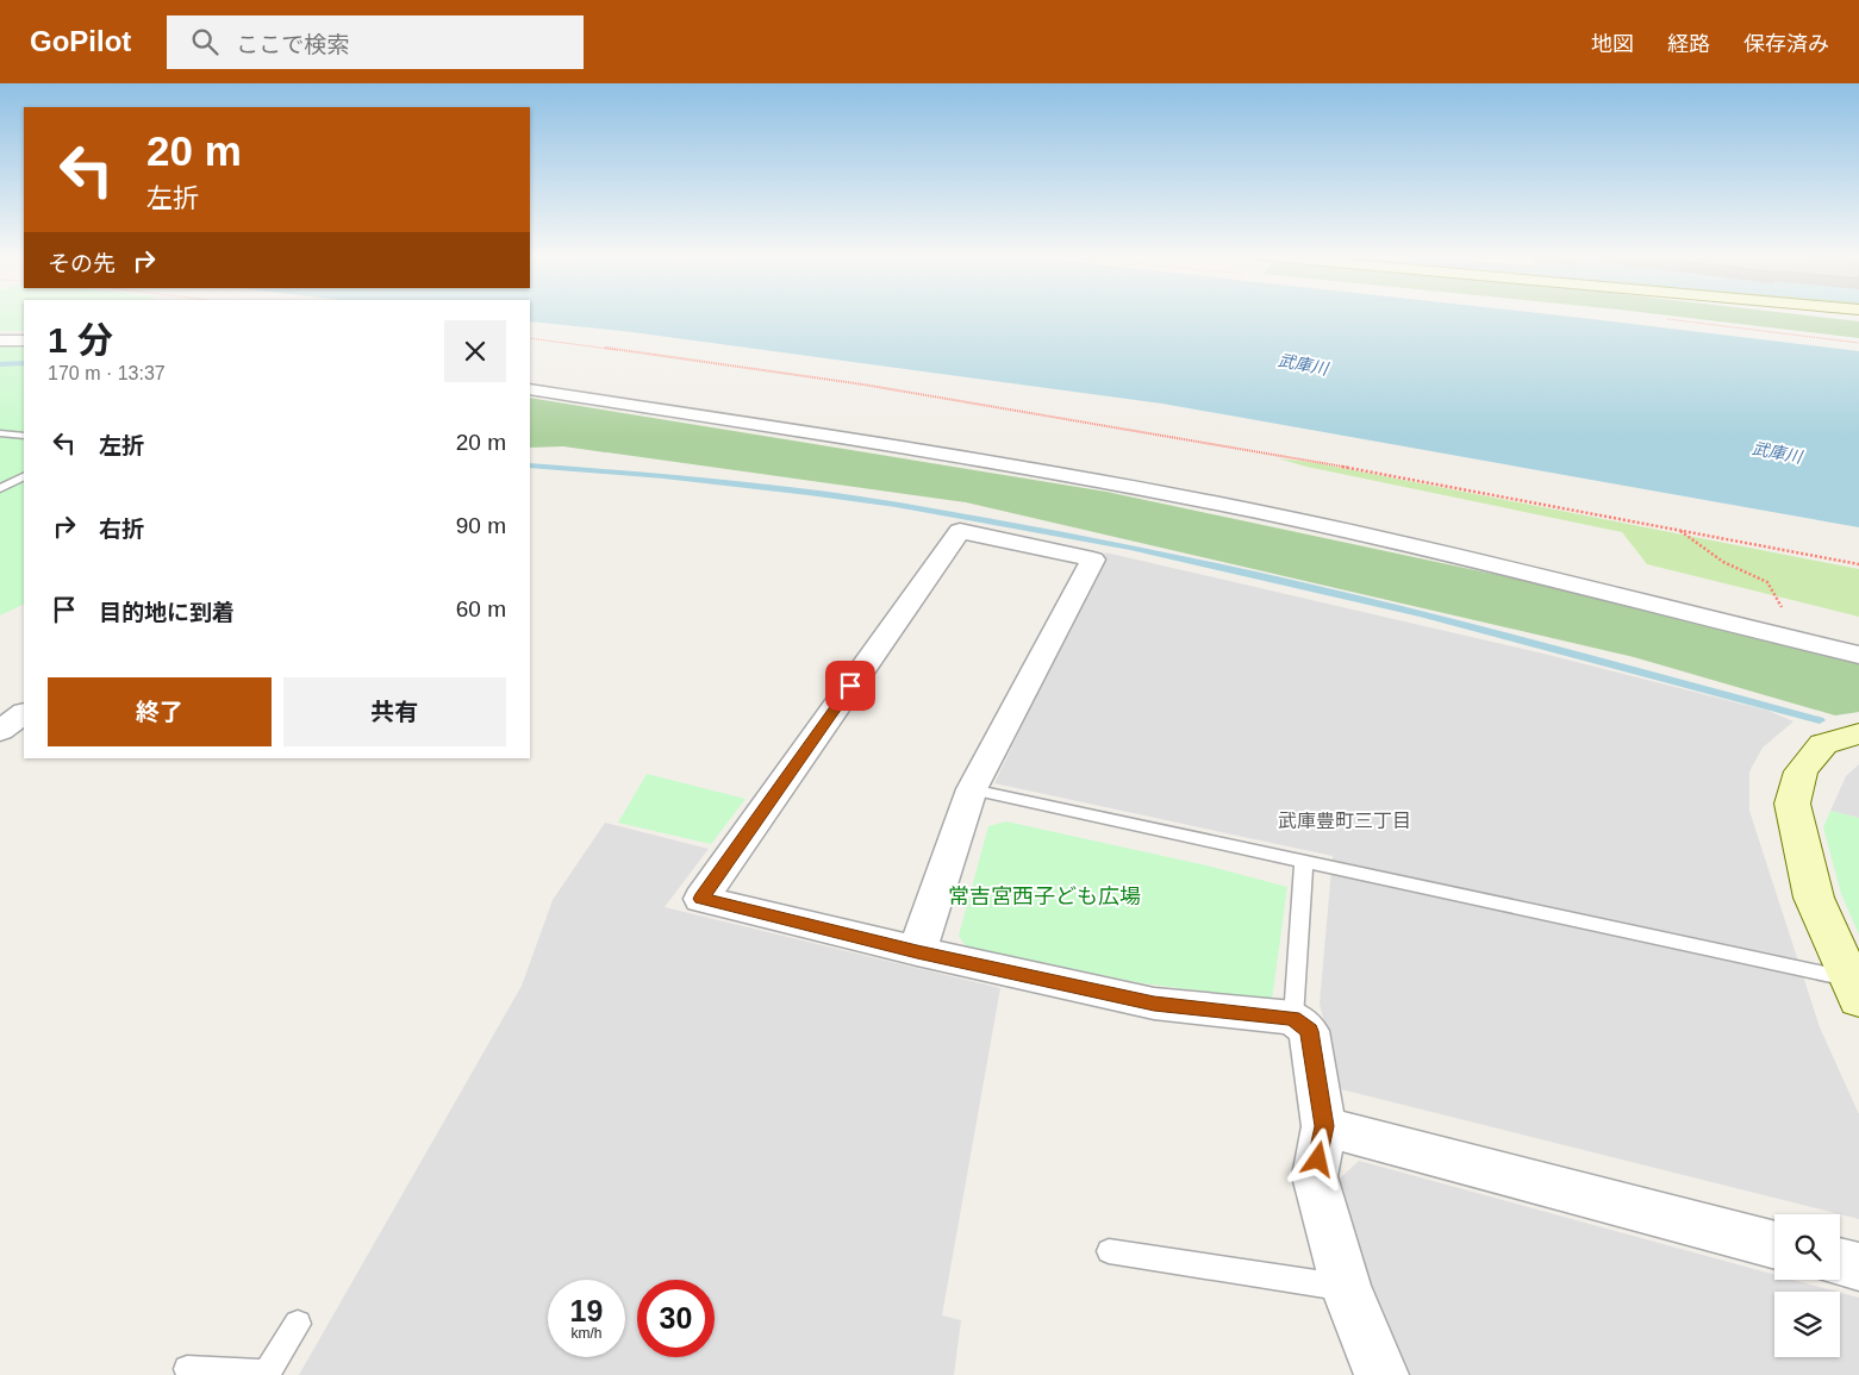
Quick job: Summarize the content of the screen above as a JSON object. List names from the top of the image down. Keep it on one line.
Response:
{"districts":["武庫豊町三丁目"],"water":["武庫川"],"parks":["常吉宮西子ども広場"],"page":{"header":"GoPilot","search":"ここで検索","nav":["地図","経路","保存済み"],"turn":["20 m","左折"],"then":"その先","heading":["1 分","170 m · 13:37"],"list":[{"name":"左折","value":"20 m"},{"name":"右折","value":"90 m"},{"name":"目的地に到着","value":"60 m"}],"buttons":["終了","共有"],"speed":"19 km/h","limit":"30"}}
